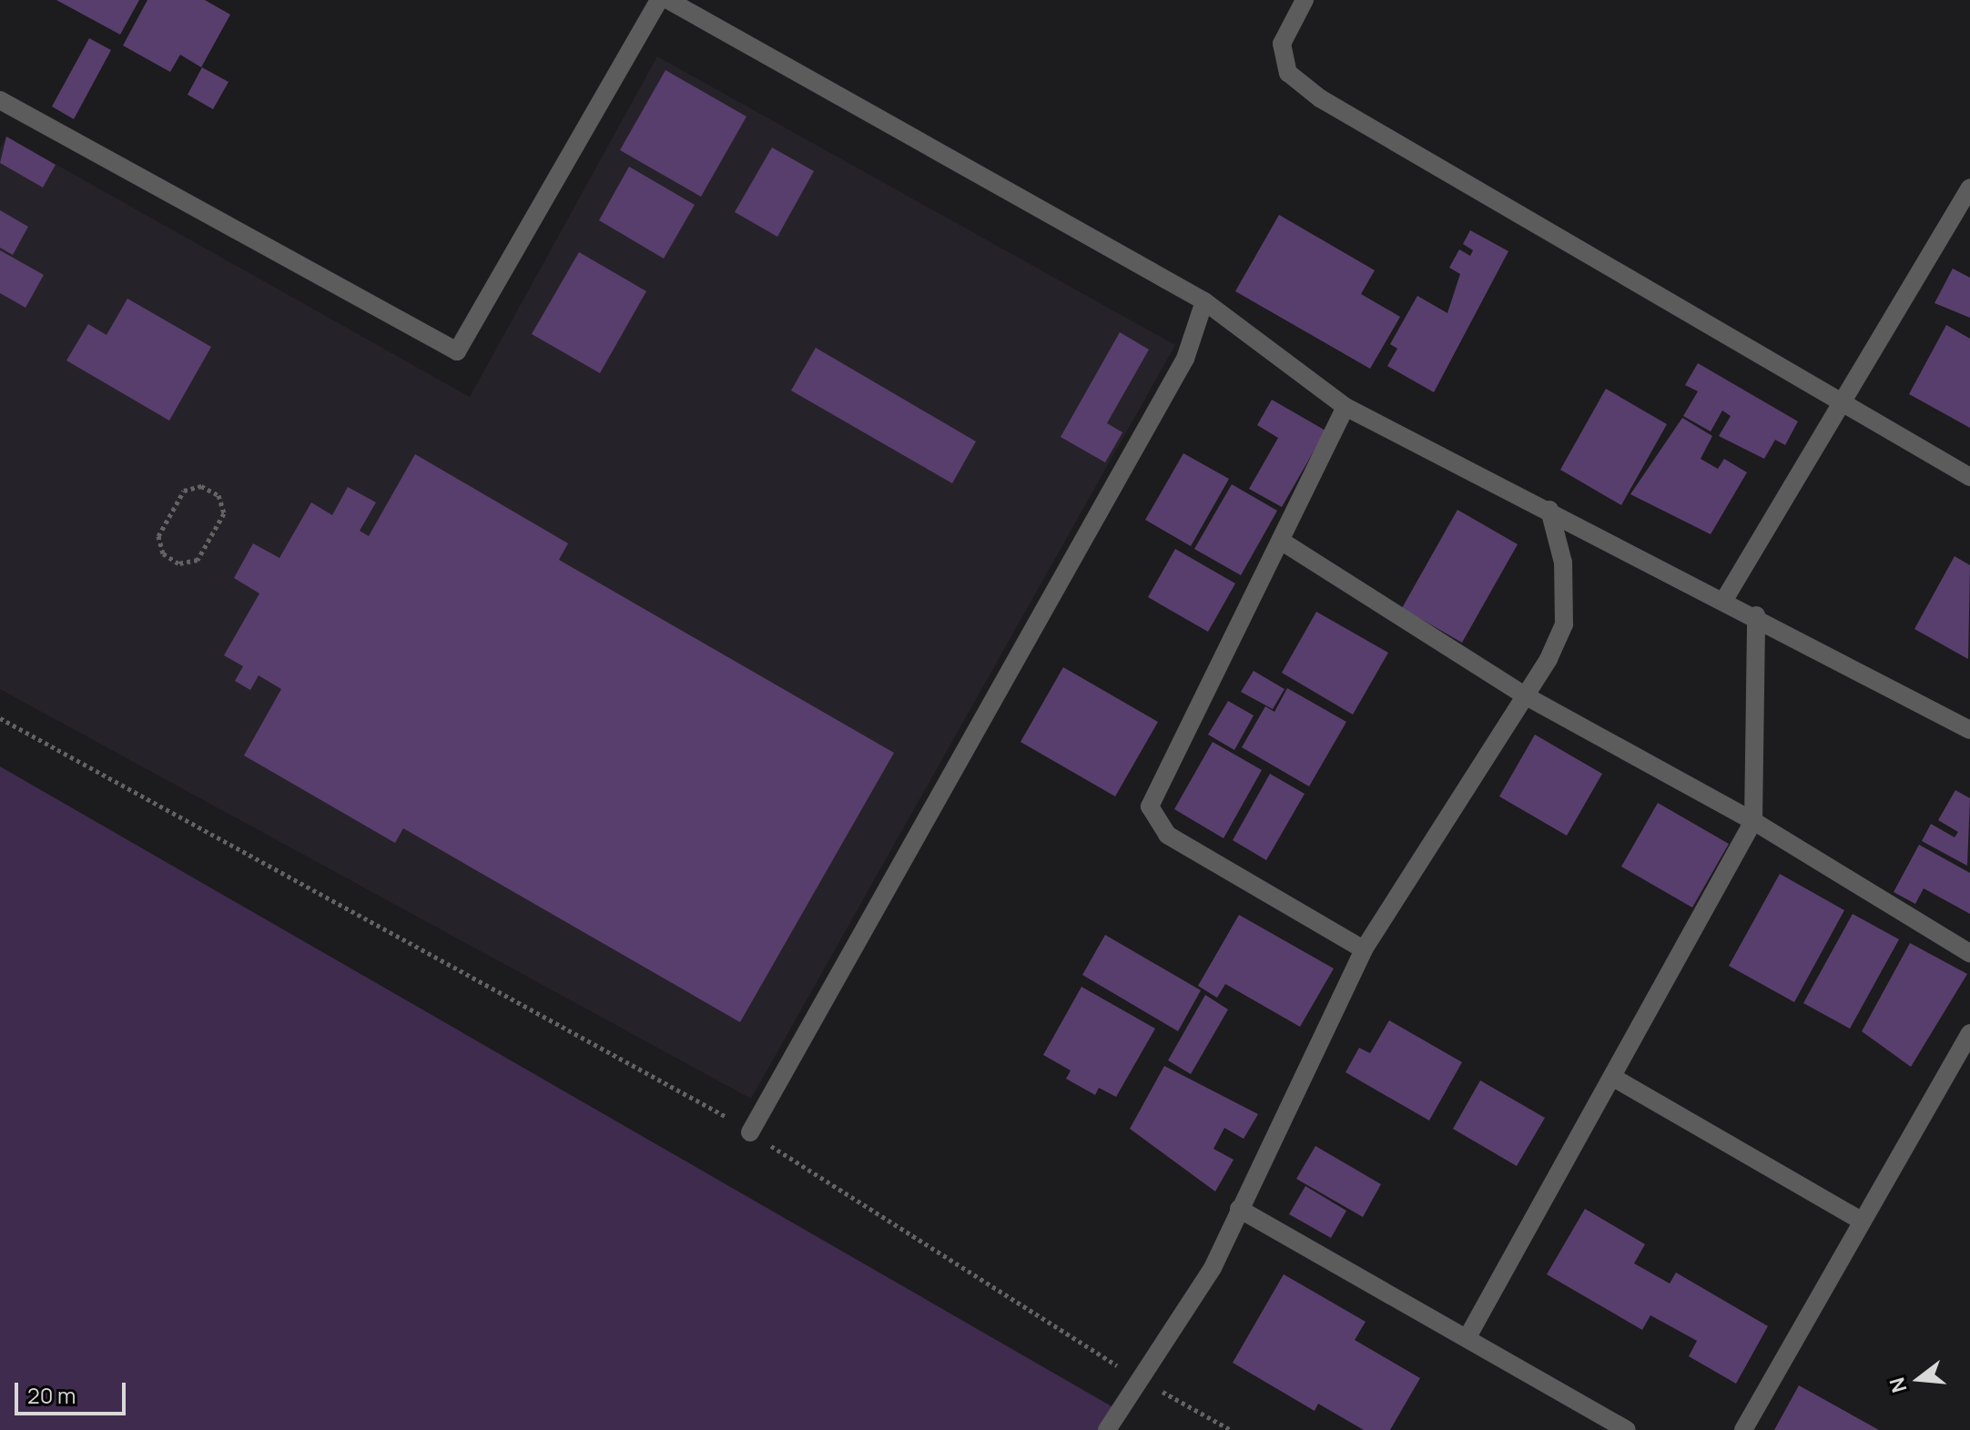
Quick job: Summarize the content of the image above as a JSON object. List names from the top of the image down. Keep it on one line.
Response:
{"scale_bar":"20 m","north":"left"}
